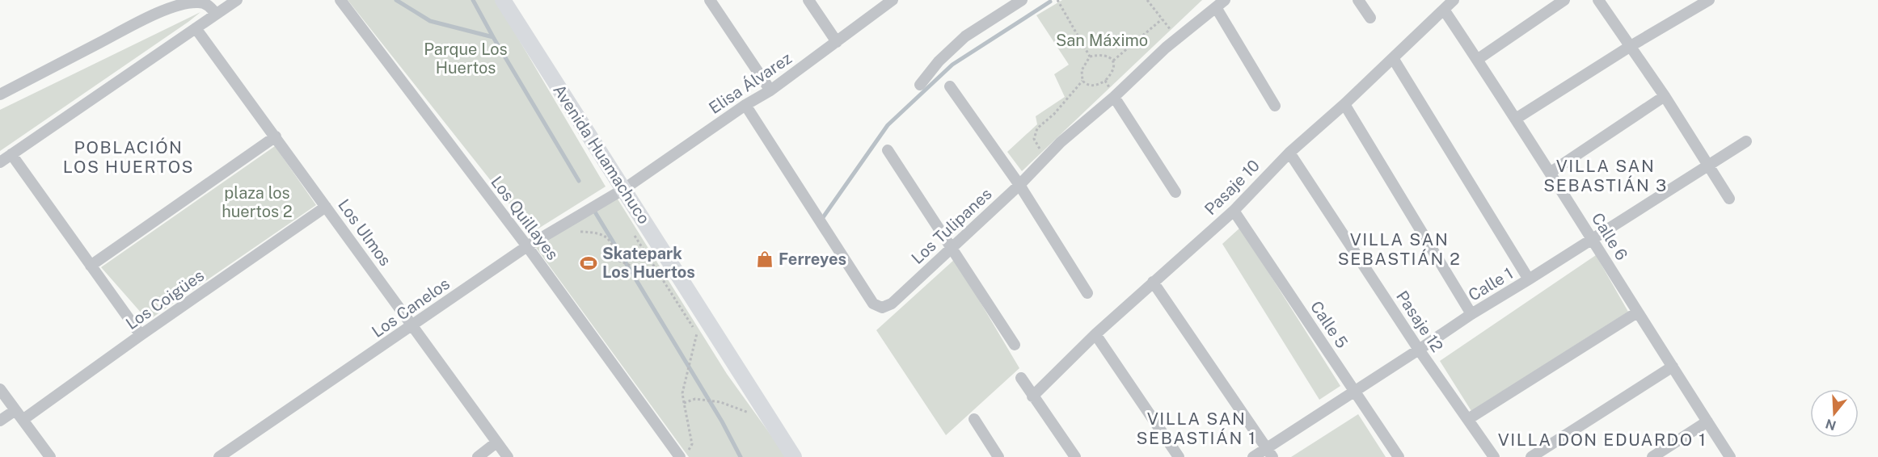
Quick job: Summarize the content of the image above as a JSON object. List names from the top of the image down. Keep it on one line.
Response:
{"streets":{"main road":["Avenida Huamachuco"],"street":["Elisa Álvarez","Pasaje 10","Los Quillayes","Los Tulipanes","Los Ulmos","Calle 6","Calle 1","Los Coigües","Los Canelos","Pasaje 12","Calle 5"]},"crossings":[["Elisa Álvarez","Avenida Huamachuco"],["Elisa Álvarez","Los Tulipanes"],["Elisa Álvarez","Los Canelos"],["Avenida Huamachuco","Los Canelos"],["Pasaje 10","Calle 6"],["Pasaje 10","Pasaje 12"],["Pasaje 10","Calle 5"],["Los Quillayes","Los Canelos"],["Los Ulmos","Los Coigües"],["Los Ulmos","Los Canelos"],["Calle 6","Calle 1"],["Calle 1","Pasaje 12"],["Calle 1","Calle 5"]],"districts":["POBLACIÓN LOS HUERTOS","VILLA SAN SEBASTIÁN 3","VILLA SAN SEBASTIÁN 2","VILLA SAN SEBASTIÁN 1","VILLA DON EDUARDO 1"],"parks":["San Máximo","Parque Los Huertos","plaza los huertos 2"],"places":{"shop":["Ferreyes"],"sports":["Skatepark Los Huertos"]},"north":"bottom"}
